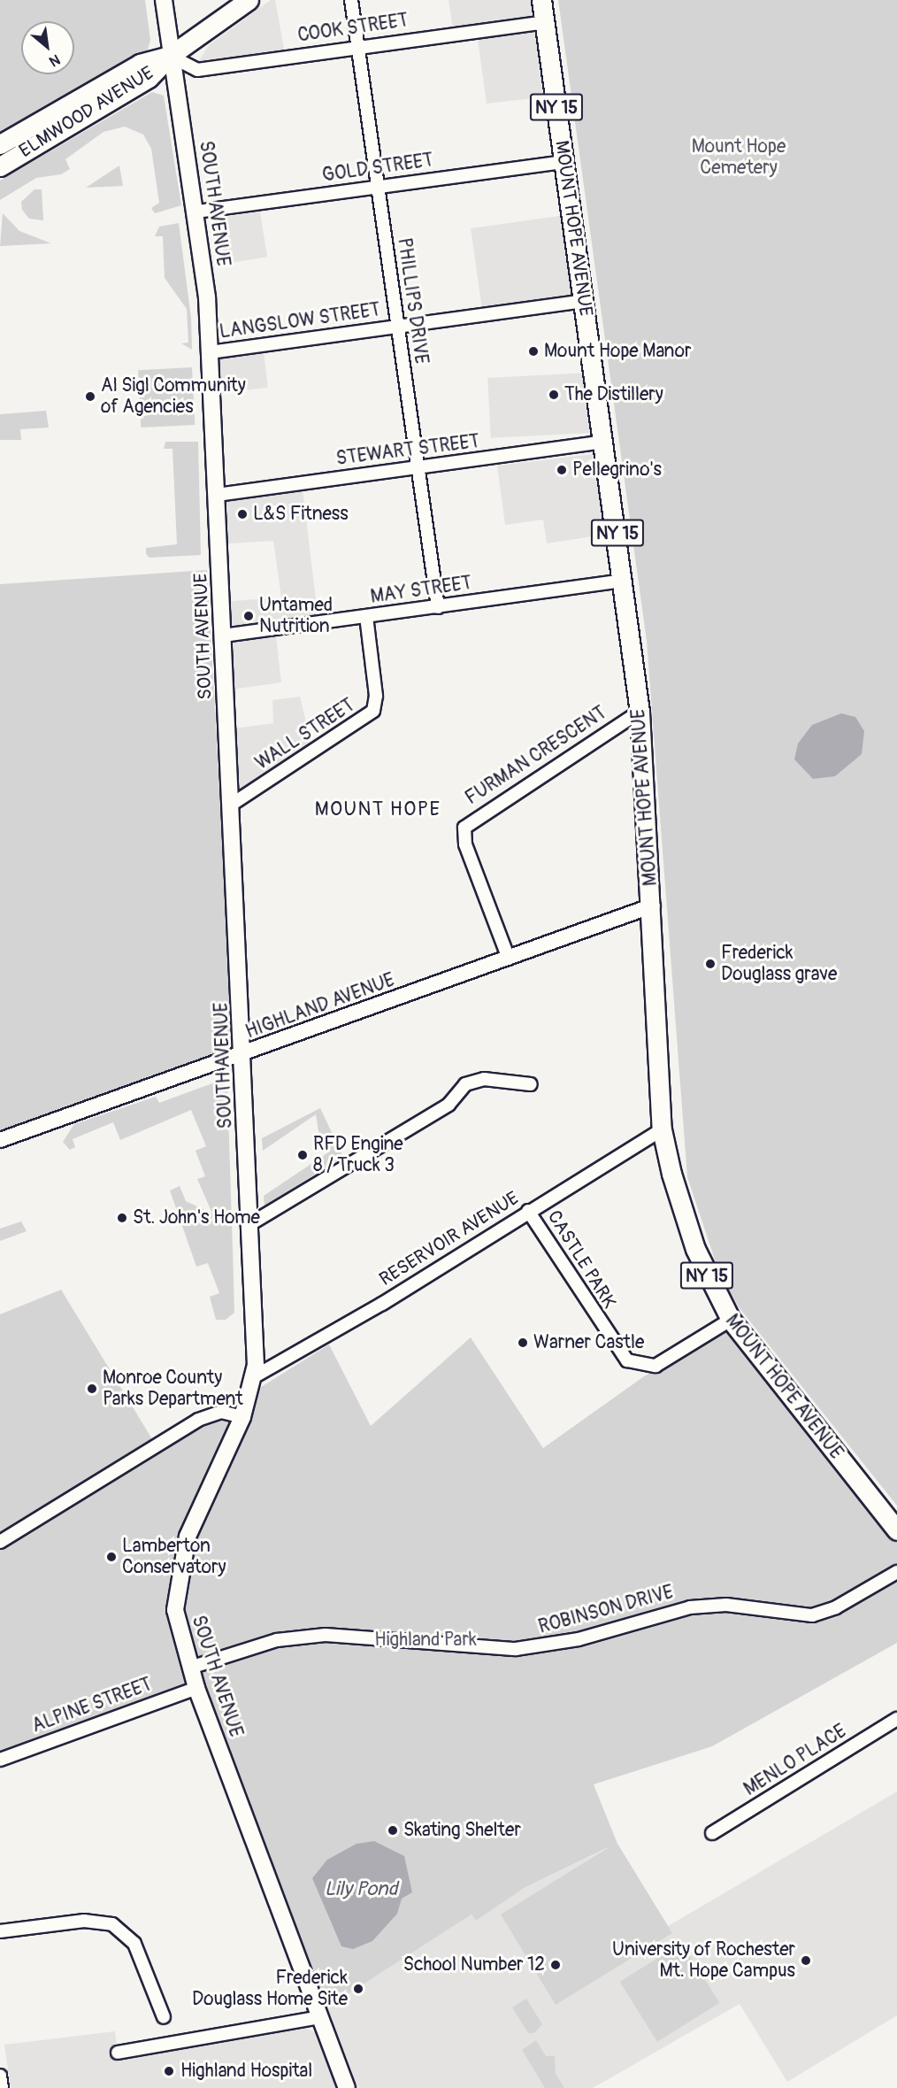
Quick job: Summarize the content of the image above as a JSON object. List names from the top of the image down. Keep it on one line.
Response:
{"streets":{"main road":["NY 15","ELMWOOD AVENUE","SOUTH AVENUE","MOUNT HOPE AVENUE"],"street":["COOK STREET","GOLD STREET","PHILLIPS DRIVE","LANGSLOW STREET","STEWART STREET","MAY STREET","WALL STREET","FURMAN CRESCENT","HIGHLAND AVENUE","RESERVOIR AVENUE","CASTLE PARK","ROBINSON DRIVE","ALPINE STREET","MENLO PLACE"]},"crossings":[["COOK STREET","ELMWOOD AVENUE"],["COOK STREET","SOUTH AVENUE"],["COOK STREET","MOUNT HOPE AVENUE"],["COOK STREET","PHILLIPS DRIVE"],["ELMWOOD AVENUE","SOUTH AVENUE"],["GOLD STREET","SOUTH AVENUE"],["GOLD STREET","MOUNT HOPE AVENUE"],["GOLD STREET","PHILLIPS DRIVE"],["SOUTH AVENUE","LANGSLOW STREET"],["SOUTH AVENUE","STEWART STREET"],["SOUTH AVENUE","MAY STREET"],["SOUTH AVENUE","WALL STREET"],["SOUTH AVENUE","HIGHLAND AVENUE"],["SOUTH AVENUE","RESERVOIR AVENUE"],["SOUTH AVENUE","ROBINSON DRIVE"],["SOUTH AVENUE","ALPINE STREET"],["MOUNT HOPE AVENUE","LANGSLOW STREET"],["MOUNT HOPE AVENUE","STEWART STREET"],["MOUNT HOPE AVENUE","MAY STREET"],["MOUNT HOPE AVENUE","FURMAN CRESCENT"],["MOUNT HOPE AVENUE","HIGHLAND AVENUE"],["MOUNT HOPE AVENUE","RESERVOIR AVENUE"],["MOUNT HOPE AVENUE","CASTLE PARK"],["PHILLIPS DRIVE","LANGSLOW STREET"],["PHILLIPS DRIVE","STEWART STREET"],["PHILLIPS DRIVE","MAY STREET"],["MAY STREET","WALL STREET"],["FURMAN CRESCENT","HIGHLAND AVENUE"],["RESERVOIR AVENUE","CASTLE PARK"]],"districts":["MOUNT HOPE"],"water":["Lily Pond"],"parks":["Mount Hope Cemetery","Highland Park"],"places":["Mount Hope Manor","The Distillery","Al Sigl Community of Agencies","Pellegrino's","L&S Fitness","Untamed Nutrition","Frederick Douglass grave","RFD Engine 8 / Truck 3","St. John's Home","Warner Castle","Monroe County Parks Department","Lamberton Conservatory","Skating Shelter","University of Rochester Mt. Hope Campus","School Number 12","Frederick Douglass Home Site","Highland Hospital"],"north":"bottom right"}
